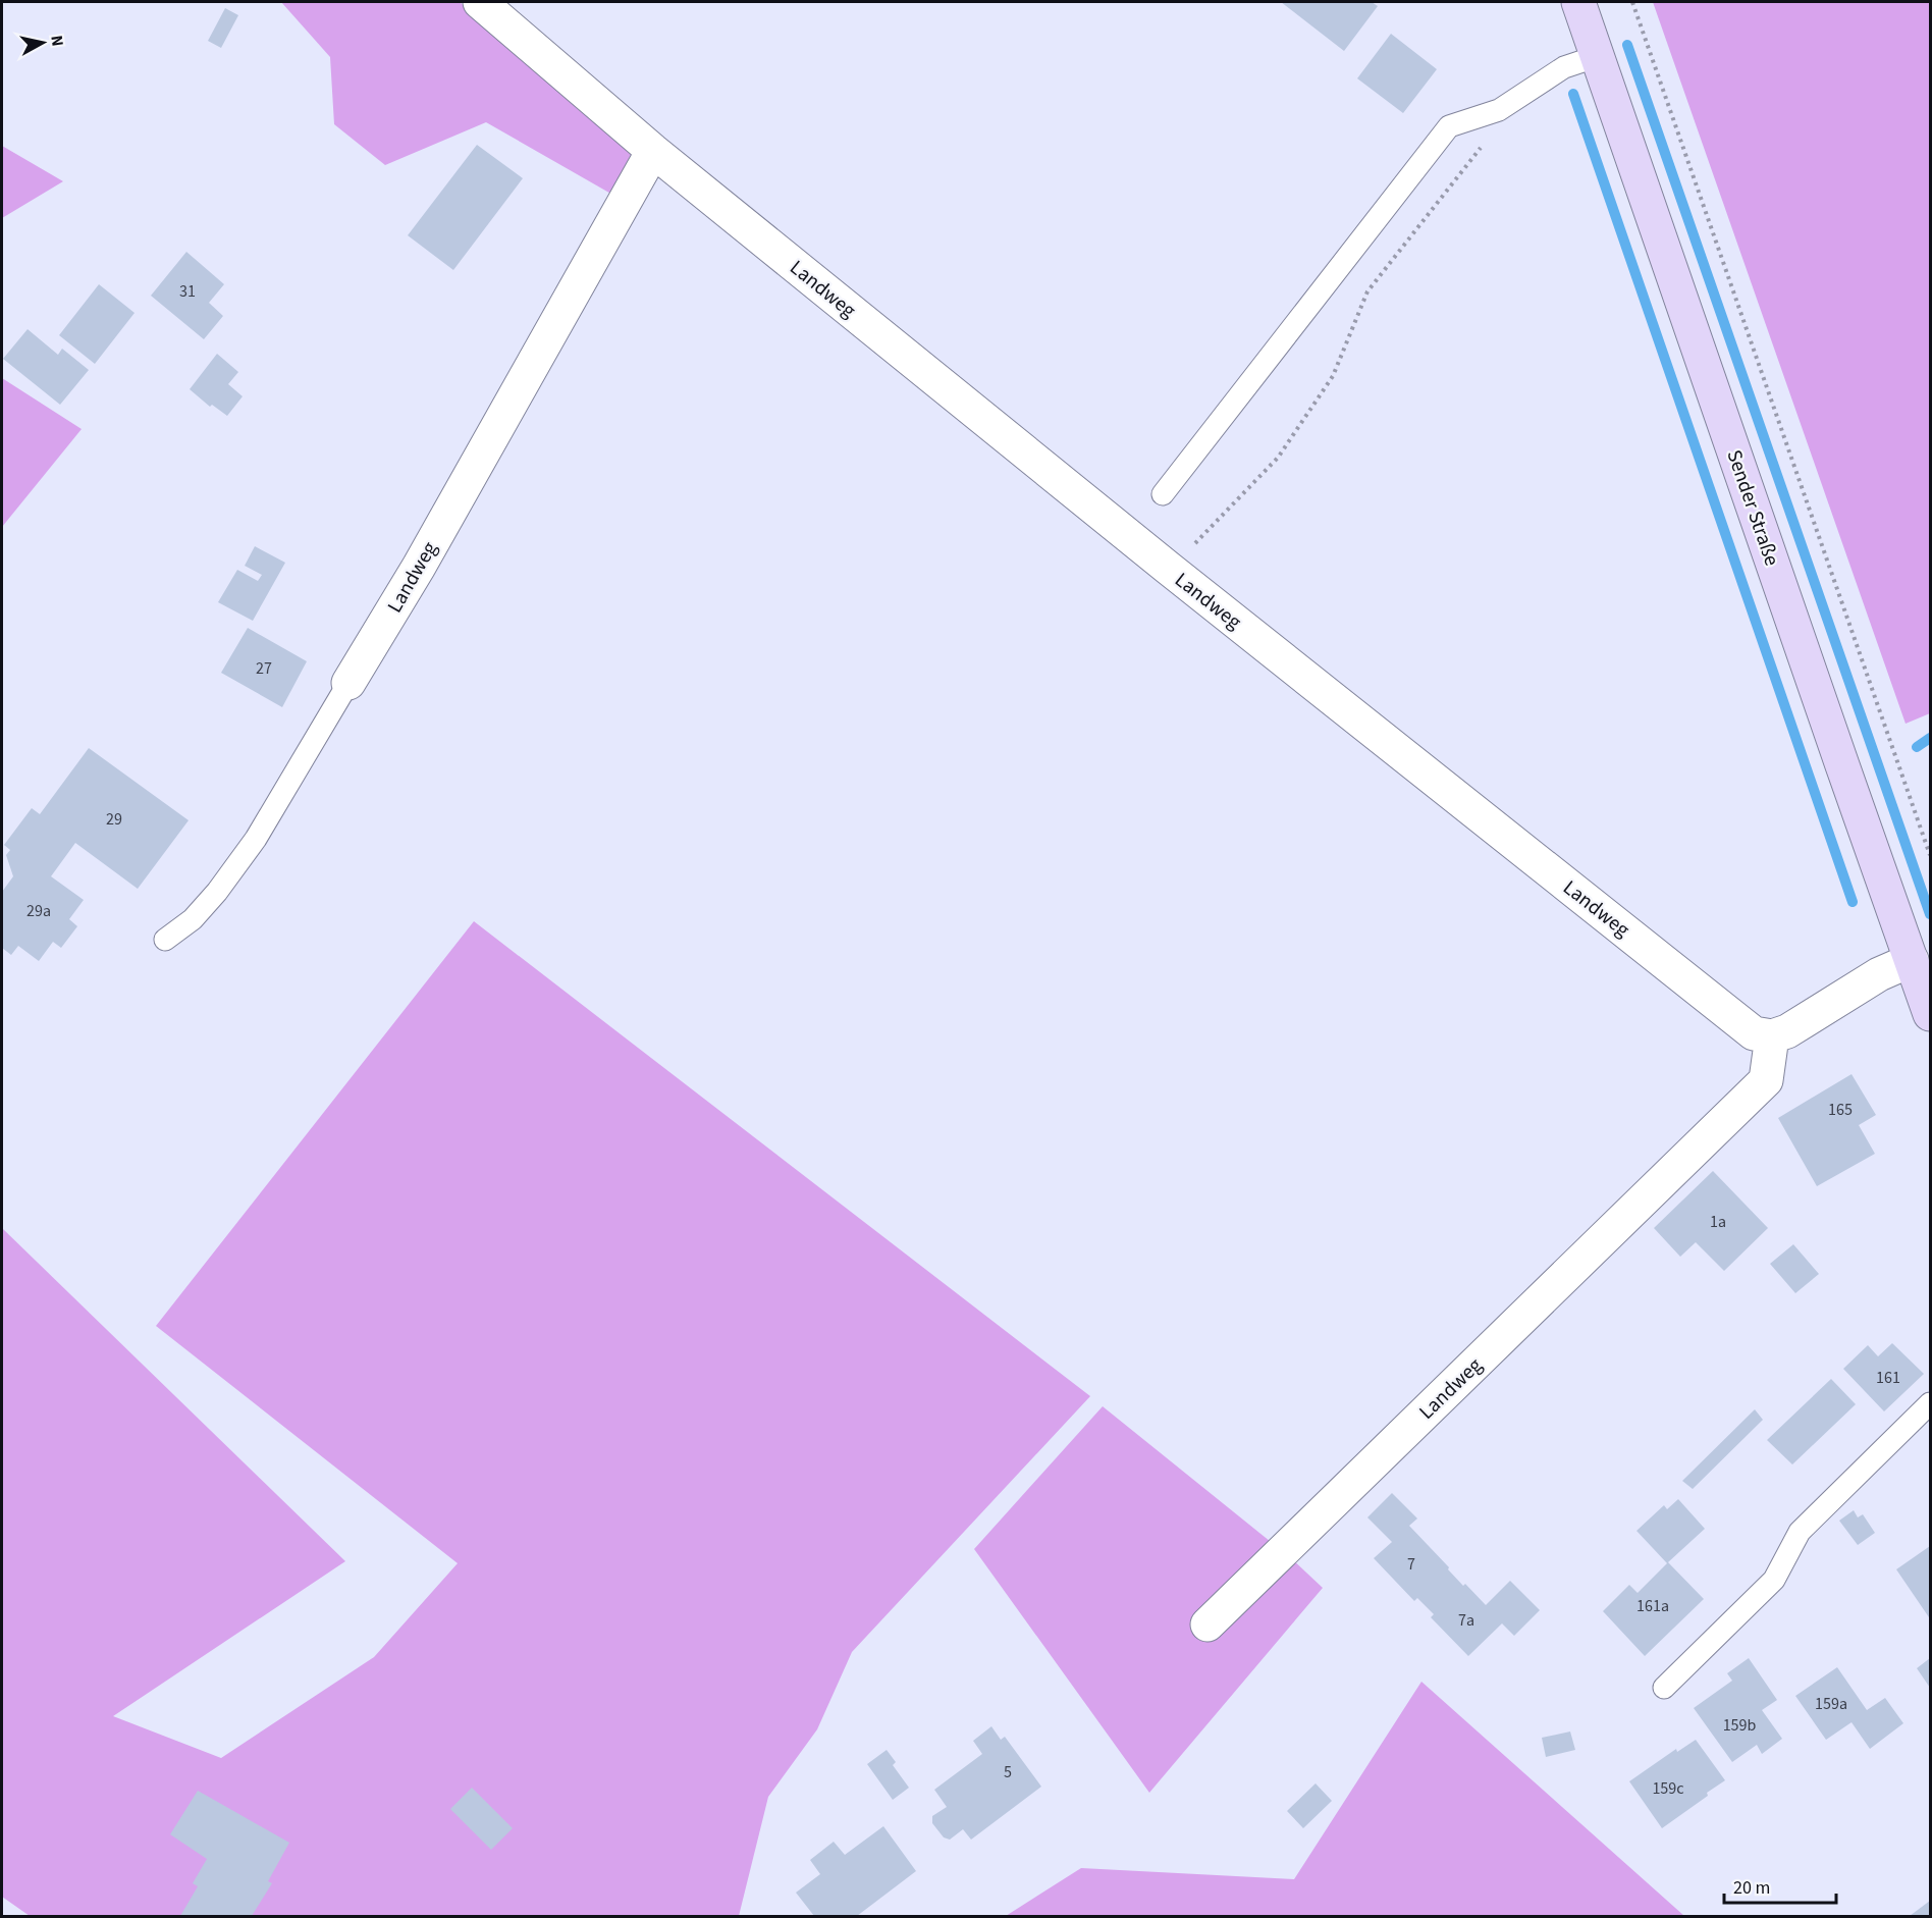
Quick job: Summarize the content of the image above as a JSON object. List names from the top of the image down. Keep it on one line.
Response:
{"streets":{"main road":["Sender Straße"],"street":["Landweg"]},"house_numbers":["31","27","29","29a","165","1a","161","7","161a","7a","159a","159b","5","159c"],"scale_bar":"20 m","north":"right"}
